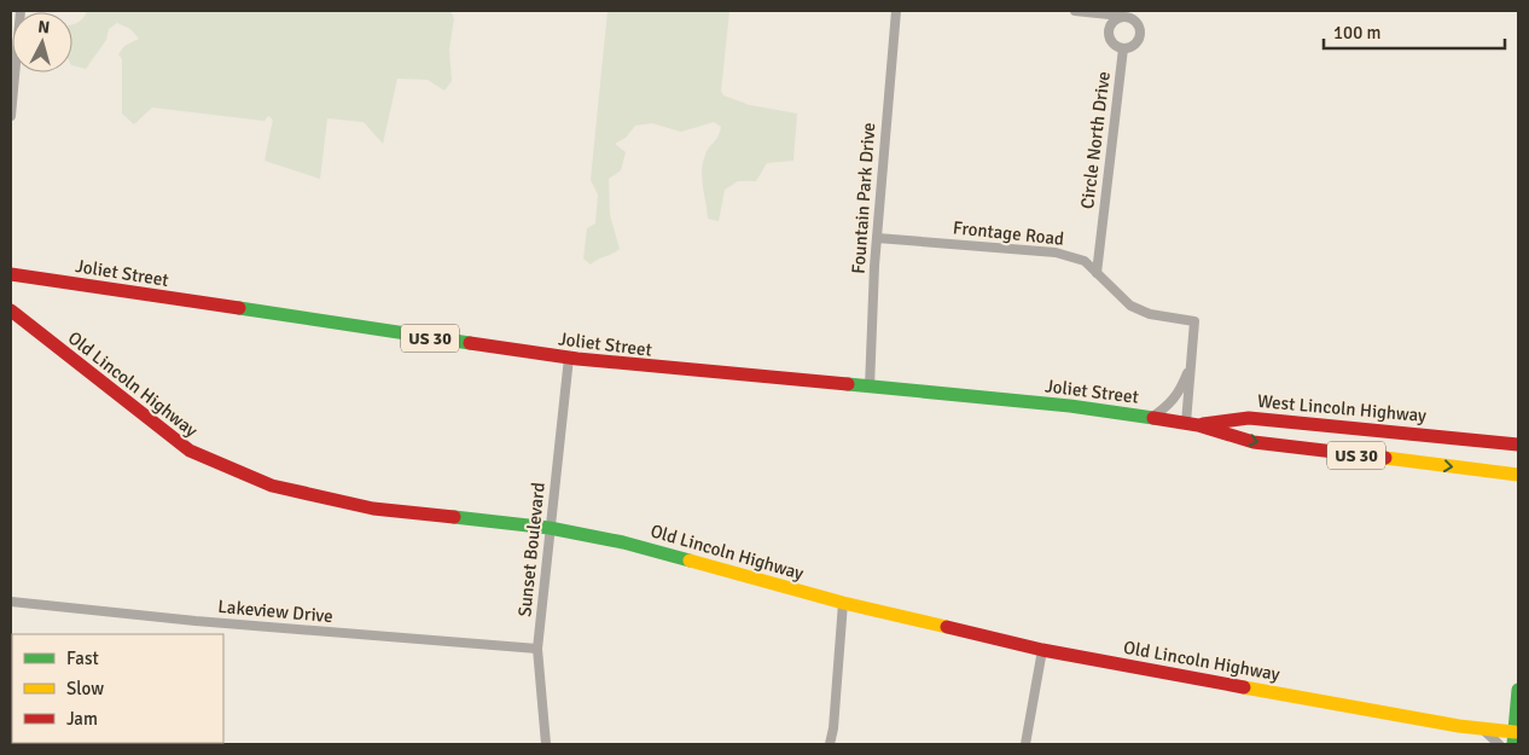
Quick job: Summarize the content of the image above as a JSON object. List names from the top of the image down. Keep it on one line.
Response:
{"streets":{"main road":["Joliet Street","US 30","Old Lincoln Highway","West Lincoln Highway"],"street":["Circle North Drive","Fountain Park Drive","Frontage Road","Sunset Boulevard","Lakeview Drive"]},"crossings":[["Circle North Drive","Frontage Road"],["Fountain Park Drive","Frontage Road"],["Fountain Park Drive","Joliet Street"],["Frontage Road","Joliet Street"],["Frontage Road","US 30"],["Frontage Road","West Lincoln Highway"],["Joliet Street","US 30"],["Joliet Street","West Lincoln Highway"],["Joliet Street","Sunset Boulevard"],["US 30","West Lincoln Highway"],["Old Lincoln Highway","Sunset Boulevard"],["Sunset Boulevard","Lakeview Drive"]],"legend":["Fast","Slow","Jam"],"scale_bar":"100 m","north":"top"}
